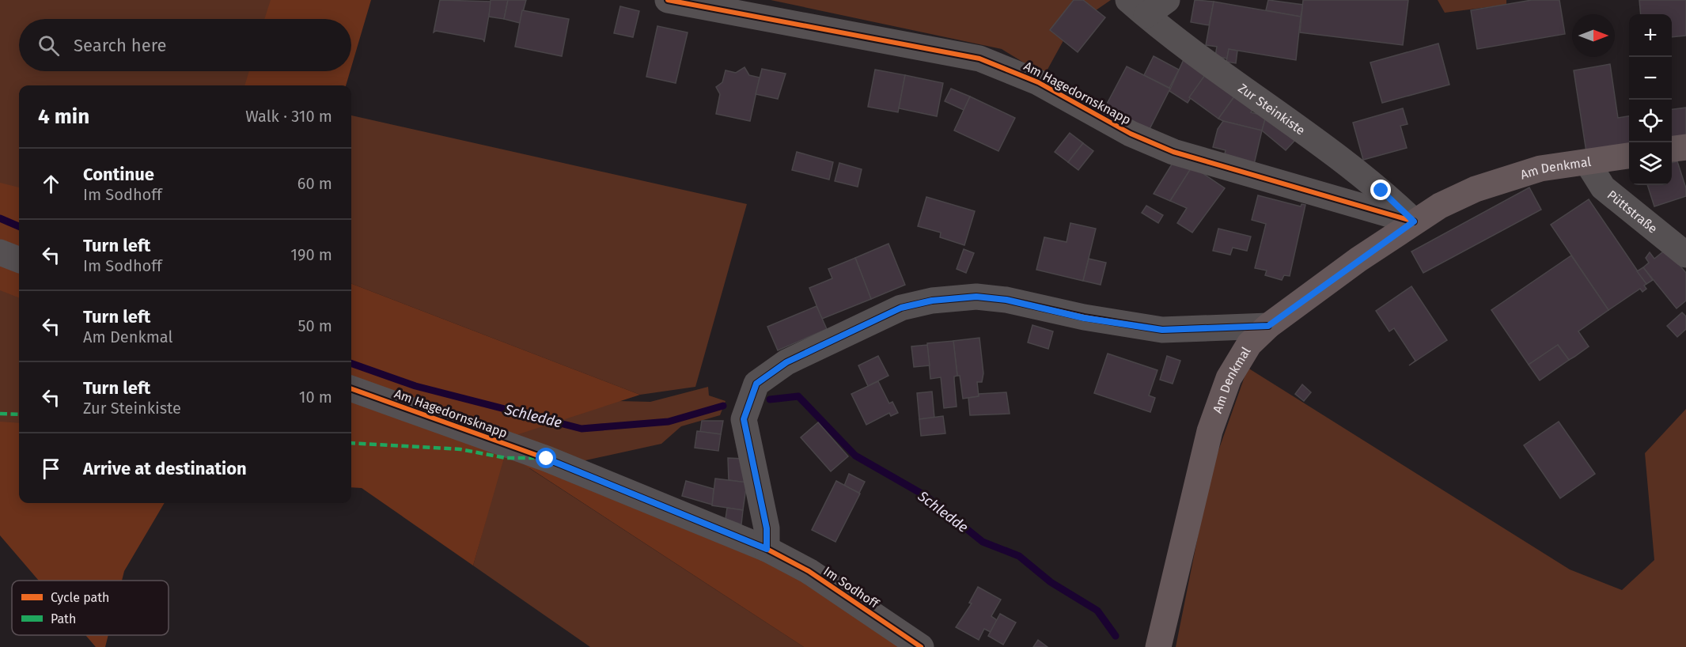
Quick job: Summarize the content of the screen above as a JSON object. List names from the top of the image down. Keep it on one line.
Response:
{"streets":{"main road":["Am Denkmal"],"street":["Am Hagedornsknapp","Zur Steinkiste","Püttstraße","Im Sodhoff"]},"crossings":[["Am Hagedornsknapp","Zur Steinkiste"],["Am Hagedornsknapp","Am Denkmal"],["Am Hagedornsknapp","Im Sodhoff"],["Zur Steinkiste","Am Denkmal"],["Am Denkmal","Püttstraße"]],"water":["Schledde"],"legend":["Cycle path","Path"],"north":"right","page":{"map_buttons":["+","−"],"search":"Search here","heading":["4 min","Walk · 310 m"],"list":[["Continue","Im Sodhoff","60 m"],["Turn left","Im Sodhoff","190 m"],["Turn left","Am Denkmal","50 m"],["Turn left","Zur Steinkiste","10 m"],"Arrive at destination"]}}
